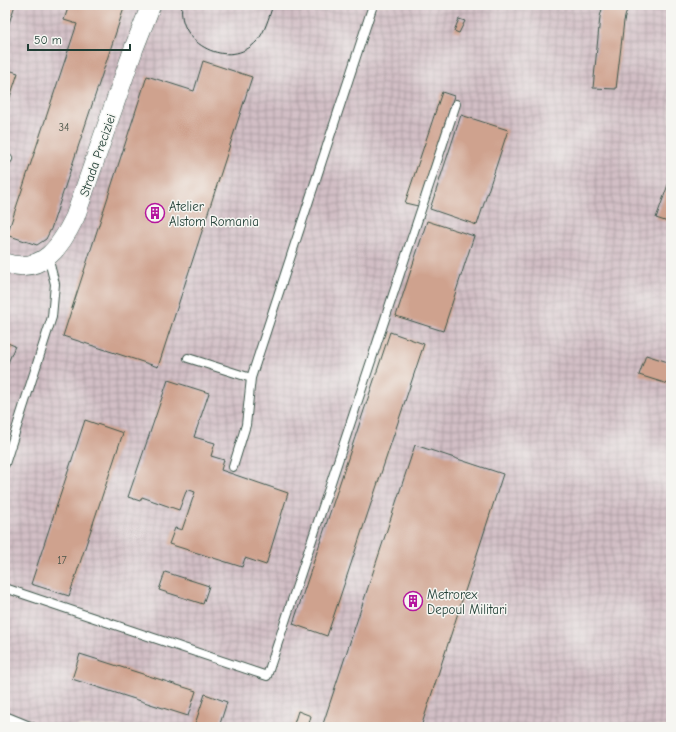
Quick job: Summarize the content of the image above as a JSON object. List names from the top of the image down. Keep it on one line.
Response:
{"streets":{"street":["Strada Preciziei"]},"places":{"building":["Atelier Alstom Romania","Metrorex Depoul Militari"]},"house_numbers":["34","17"],"scale_bar":"50 m"}
